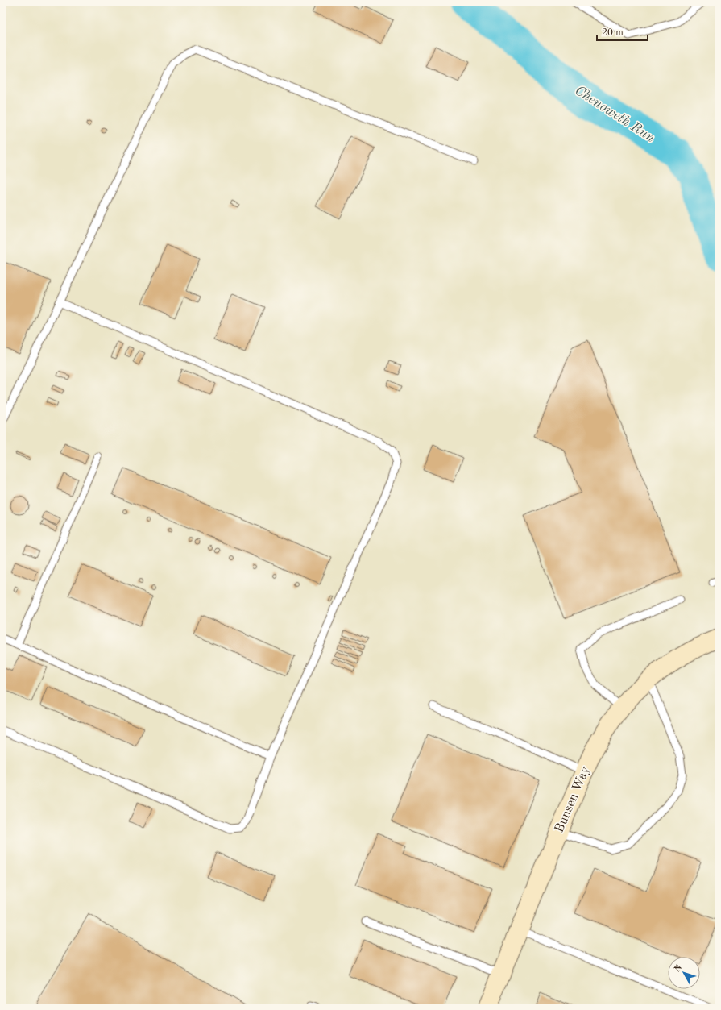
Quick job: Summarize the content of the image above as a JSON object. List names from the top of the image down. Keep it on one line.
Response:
{"streets":{"street":["Bunsen Way"]},"water":["Chenoweth Run"],"scale_bar":"20 m","north":"top left"}
